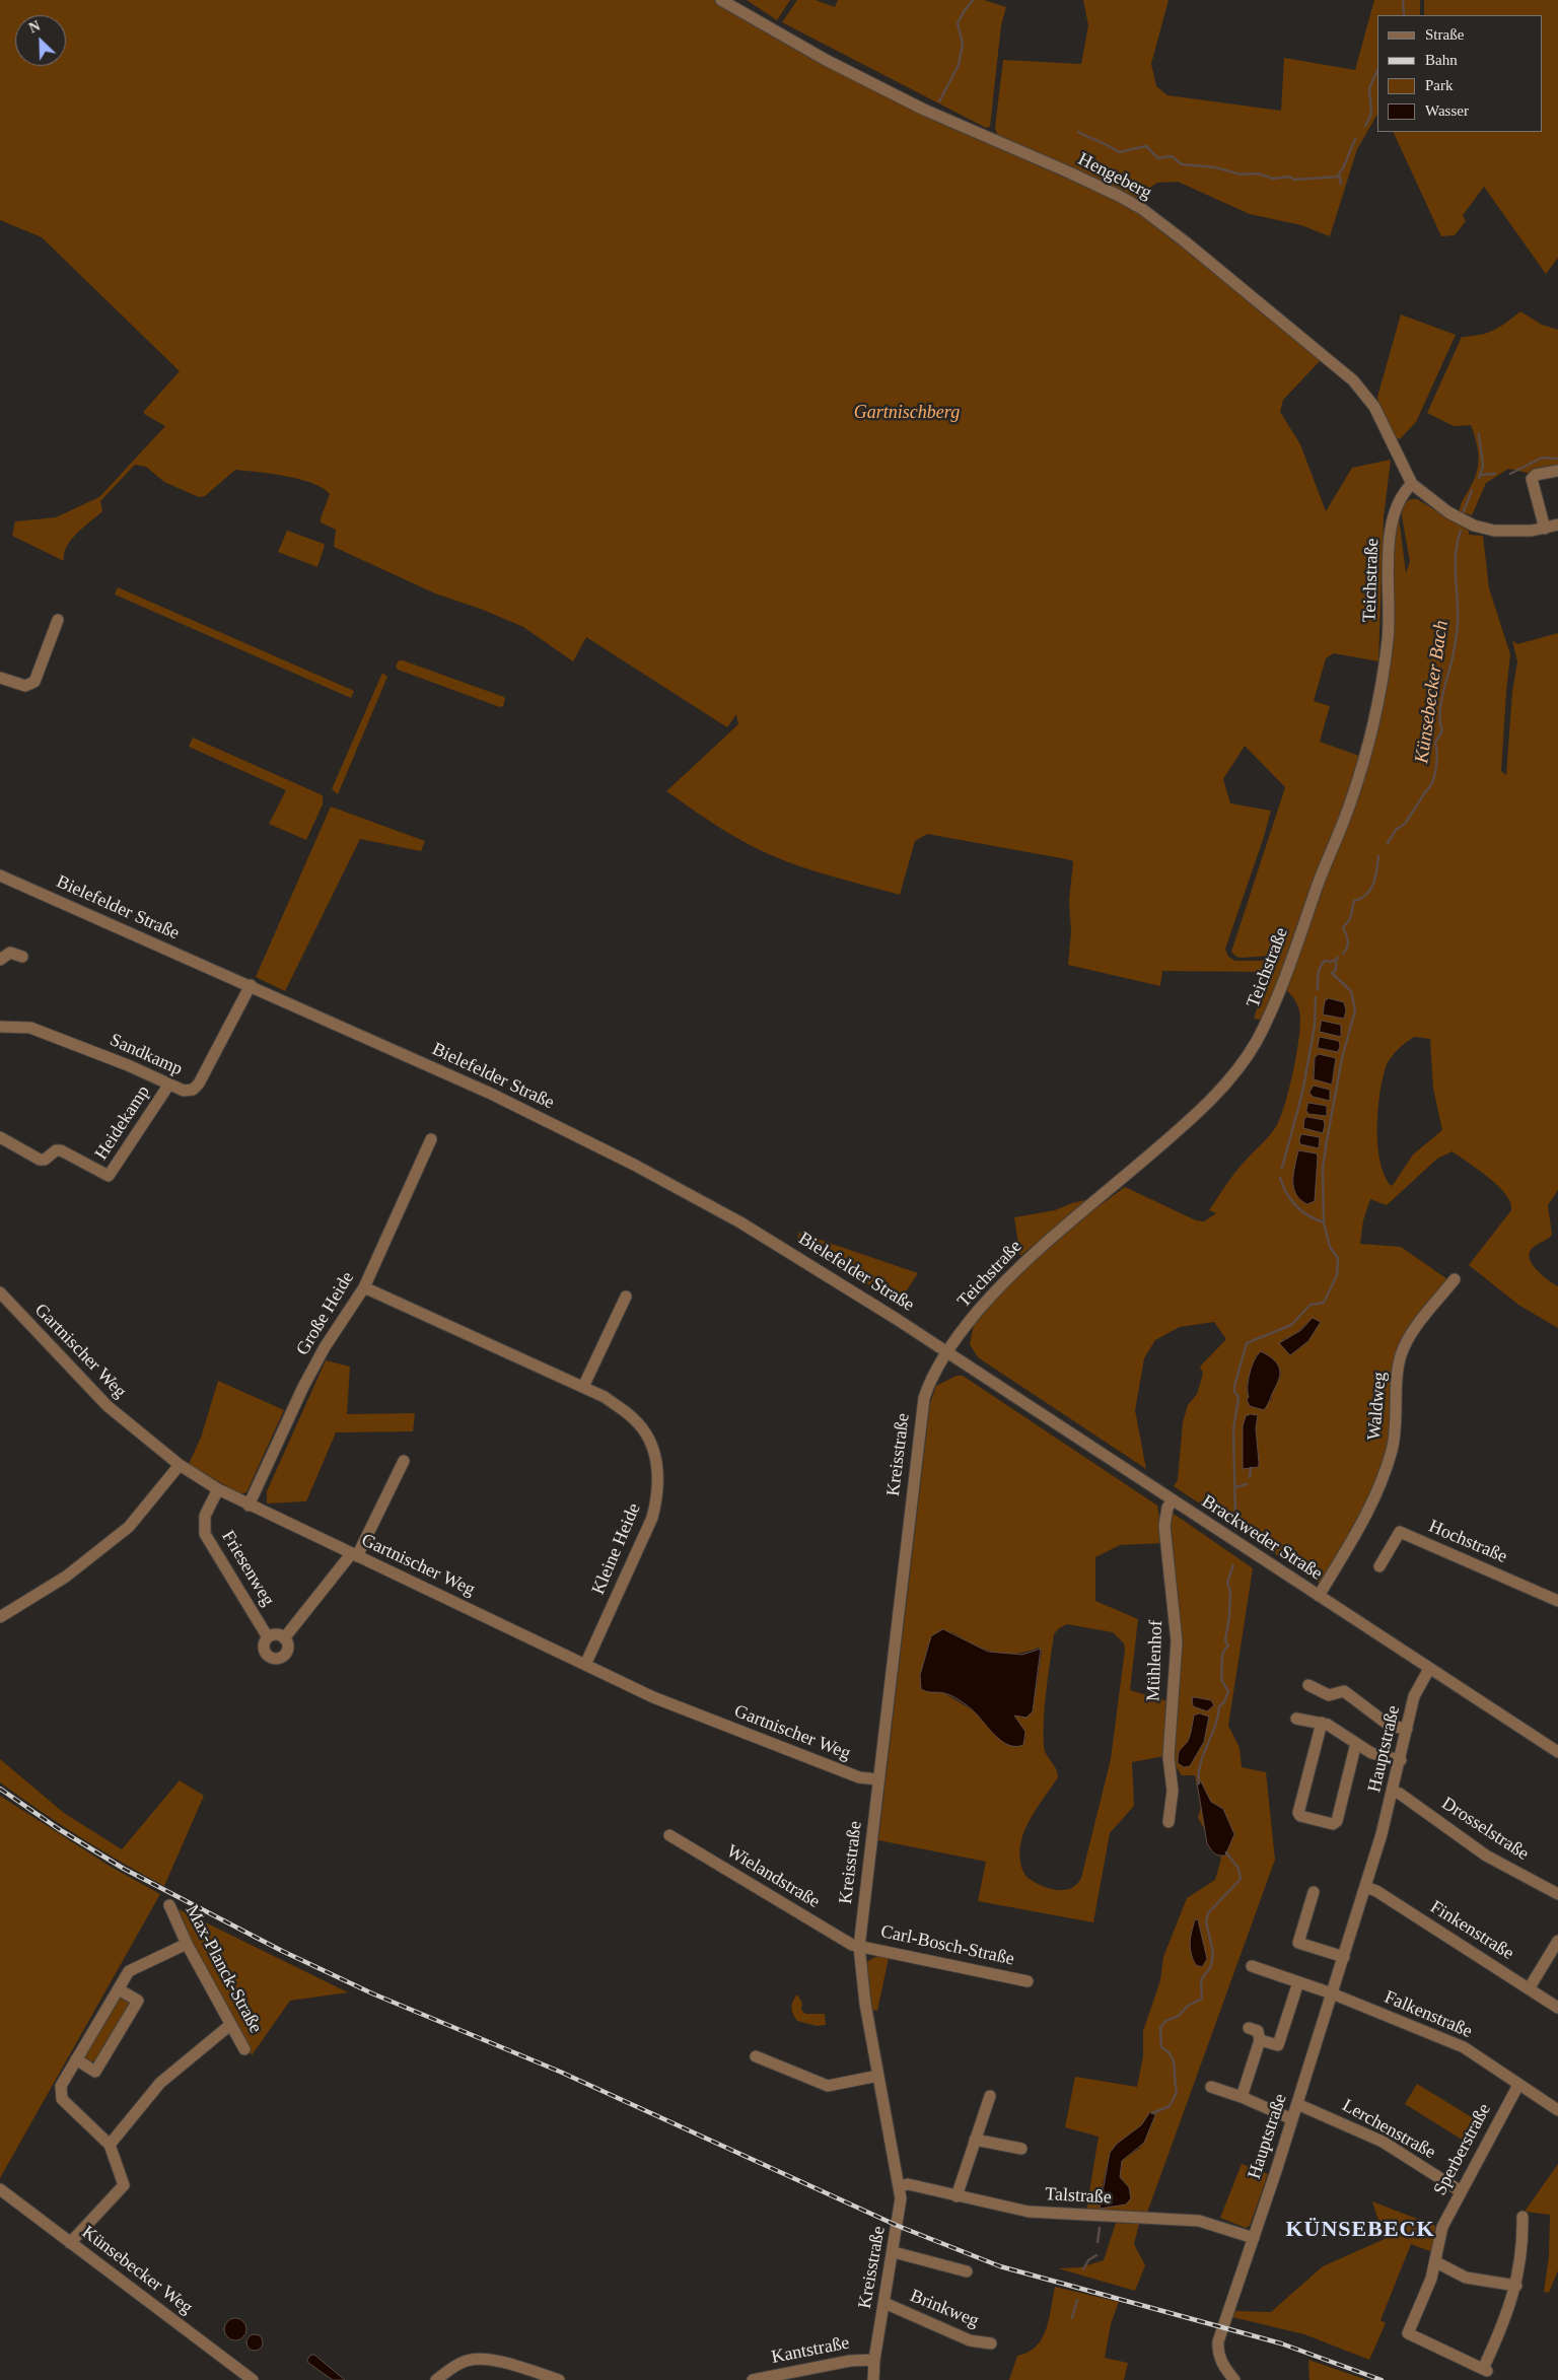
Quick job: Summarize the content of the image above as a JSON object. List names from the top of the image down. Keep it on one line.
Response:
{"streets":{"street":["Hengeberg","Teichstraße","Bielefelder Straße","Sandkamp","Heidekamp","Große Heide","Gartnischer Weg","Waldweg","Kreisstraße","Brackweder Straße","Hochstraße","Kleine Heide","Friesenweg","Mühlenhof","Hauptstraße","Drosselstraße","Wielandstraße","Finkenstraße","Carl-Bosch-Straße","Max-Planck-Straße","Falkenstraße","Lerchenstraße","Sperberstraße","Talstraße","Künsebecker Weg","Brinkweg","Kantstraße"]},"crossings":[["Hengeberg","Teichstraße"],["Teichstraße","Bielefelder Straße"],["Teichstraße","Kreisstraße"],["Teichstraße","Brackweder Straße"],["Bielefelder Straße","Sandkamp"],["Bielefelder Straße","Kreisstraße"],["Bielefelder Straße","Brackweder Straße"],["Sandkamp","Heidekamp"],["Große Heide","Gartnischer Weg"],["Große Heide","Kleine Heide"],["Gartnischer Weg","Kreisstraße"],["Gartnischer Weg","Kleine Heide"],["Gartnischer Weg","Friesenweg"],["Waldweg","Brackweder Straße"],["Kreisstraße","Brackweder Straße"],["Kreisstraße","Wielandstraße"],["Kreisstraße","Carl-Bosch-Straße"],["Kreisstraße","Talstraße"],["Kreisstraße","Brinkweg"],["Kreisstraße","Kantstraße"],["Brackweder Straße","Mühlenhof"],["Brackweder Straße","Hauptstraße"],["Hauptstraße","Drosselstraße"],["Hauptstraße","Finkenstraße"],["Hauptstraße","Falkenstraße"],["Hauptstraße","Lerchenstraße"],["Hauptstraße","Talstraße"],["Wielandstraße","Carl-Bosch-Straße"],["Falkenstraße","Sperberstraße"],["Lerchenstraße","Sperberstraße"]],"districts":["KÜNSEBECK"],"water":["Künsebecker Bach"],"parks":["Gartnischberg"],"legend":["Straße","Bahn","Park","Wasser"],"north":"top left"}
